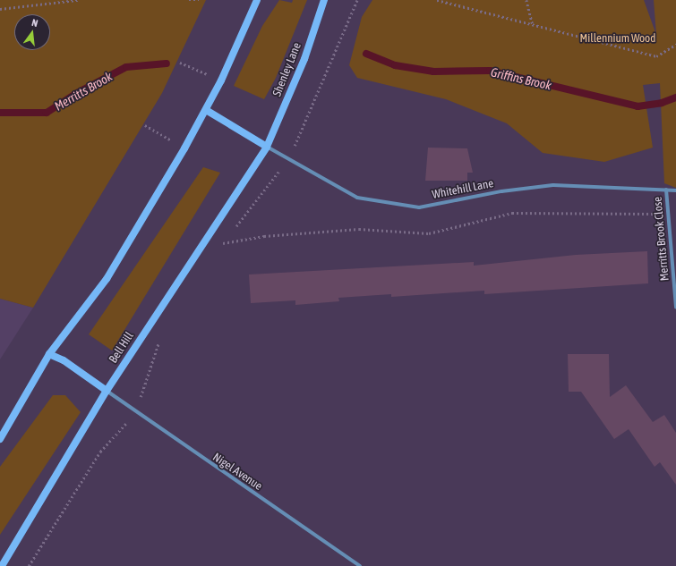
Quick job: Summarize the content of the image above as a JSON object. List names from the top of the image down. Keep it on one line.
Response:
{"streets":{"main road":["Shenley Lane","Bell Hill"],"street":["Whitehill Lane","Merritts Brook Close","Nigel Avenue"]},"crossings":[["Shenley Lane","Whitehill Lane"],["Shenley Lane","Bell Hill"],["Whitehill Lane","Merritts Brook Close"],["Whitehill Lane","Bell Hill"],["Bell Hill","Nigel Avenue"]],"water":["Griffins Brook","Merritts Brook"],"parks":["Millennium Wood"],"north":"top"}
